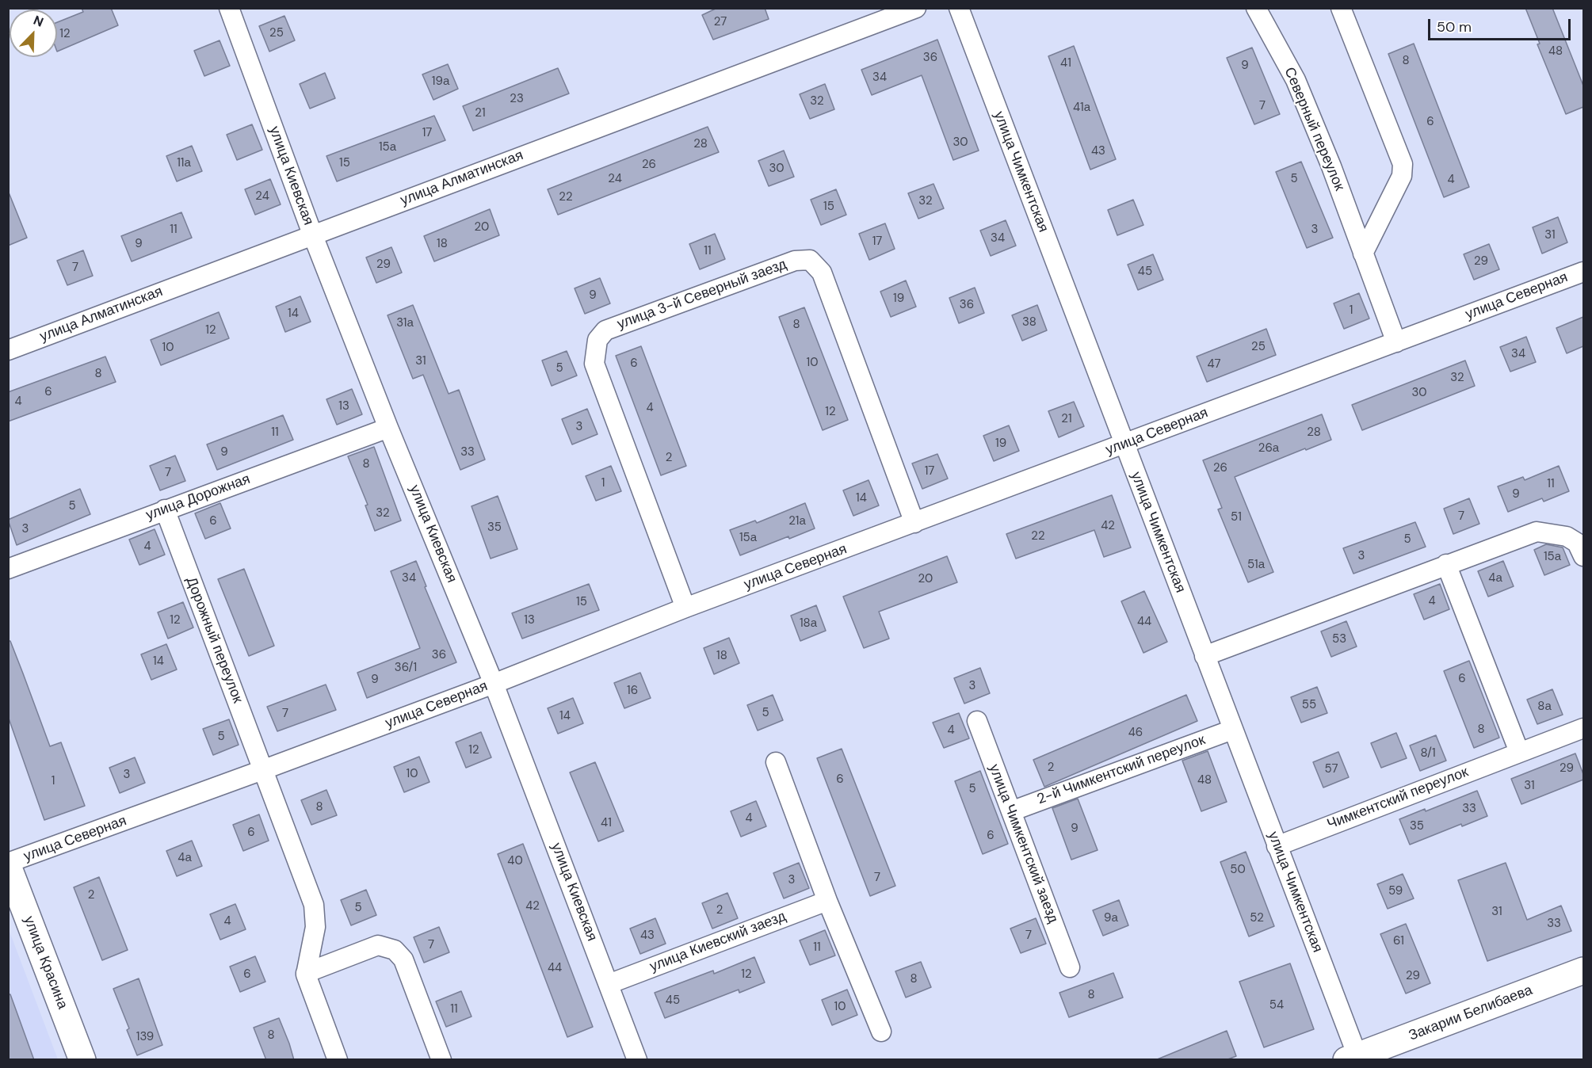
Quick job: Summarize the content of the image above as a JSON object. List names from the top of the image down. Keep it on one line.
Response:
{"streets":{"street":["Северный переулок","улица Чимкентская","улица Киевская","улица Алматинская","улица 3-й Северный заезд","улица Северная","улица Дорожная","Дорожный переулок","2-й Чимкентский переулок","Чимкентский переулок","улица Чимкентский заезд","улица Киевский заезд","улица Красина","Закарии Белибаева"]},"crossings":[["Северный переулок","улица Северная"],["улица Чимкентская","улица Северная"],["улица Чимкентская","2-й Чимкентский переулок"],["улица Чимкентская","Чимкентский переулок"],["улица Чимкентская","Закарии Белибаева"],["улица Киевская","улица Алматинская"],["улица Киевская","улица Северная"],["улица Киевская","улица Дорожная"],["улица Киевская","улица Киевский заезд"],["улица 3-й Северный заезд","улица Северная"],["улица Северная","Дорожный переулок"],["улица Северная","улица Красина"],["улица Дорожная","Дорожный переулок"],["2-й Чимкентский переулок","улица Чимкентский заезд"]],"house_numbers":["27","25","12","48","36","8","41","9","34","19а","23","32","7","41а","21","6","17","30","28","15а","43","11а","15","26","30","24","5","4","24","22","32","15","20","11","3","31","34","17","9","18","11","29","29","7","45","9","19","36","1","14","38","31а","8","12","25","10","34","31","10","6","47","5","8","32","6","30","4","13","4","12","21","3","11","28","19","26а","9","33","2","8","26","17","7","1","11","9","14","5","32","7","51","6","21а","42","35","3","22","15а","5","4","3","15а","51а","34","4а","20","4","15","12","13","44","18а","53","36","18","14","36/1","6","9","3","16","55","8а","5","7","14","8","4","46","5","12","8/1","2","29","57","10","3","6","48","1","31","5","8","33","4","41","35","9","6","6","4а","40","50","7","3","59","2","42","5","2","31","9а","52","4","33","43","7","61","7","11","44","6","12","29","8","8","45","54","10","11","8","139"],"scale_bar":"50 m","north":"top right"}
